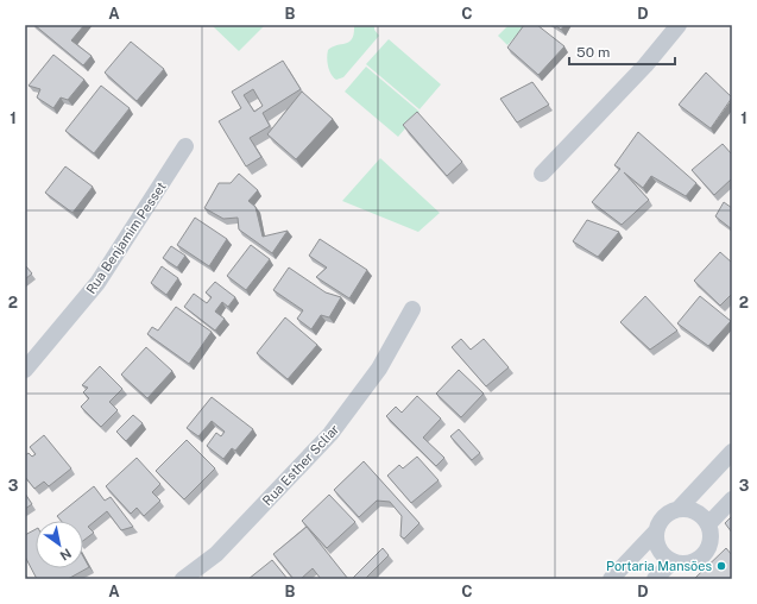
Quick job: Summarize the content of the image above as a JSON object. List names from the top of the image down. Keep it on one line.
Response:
{"streets":{"street":["Rua Benjamim Pesset","Rua Esther Scliar"]},"places":["Portaria Mansões"],"scale_bar":"50 m","north":"bottom right","grid":{"columns":["A","B","C","D"],"rows":["1","2","3"]}}
